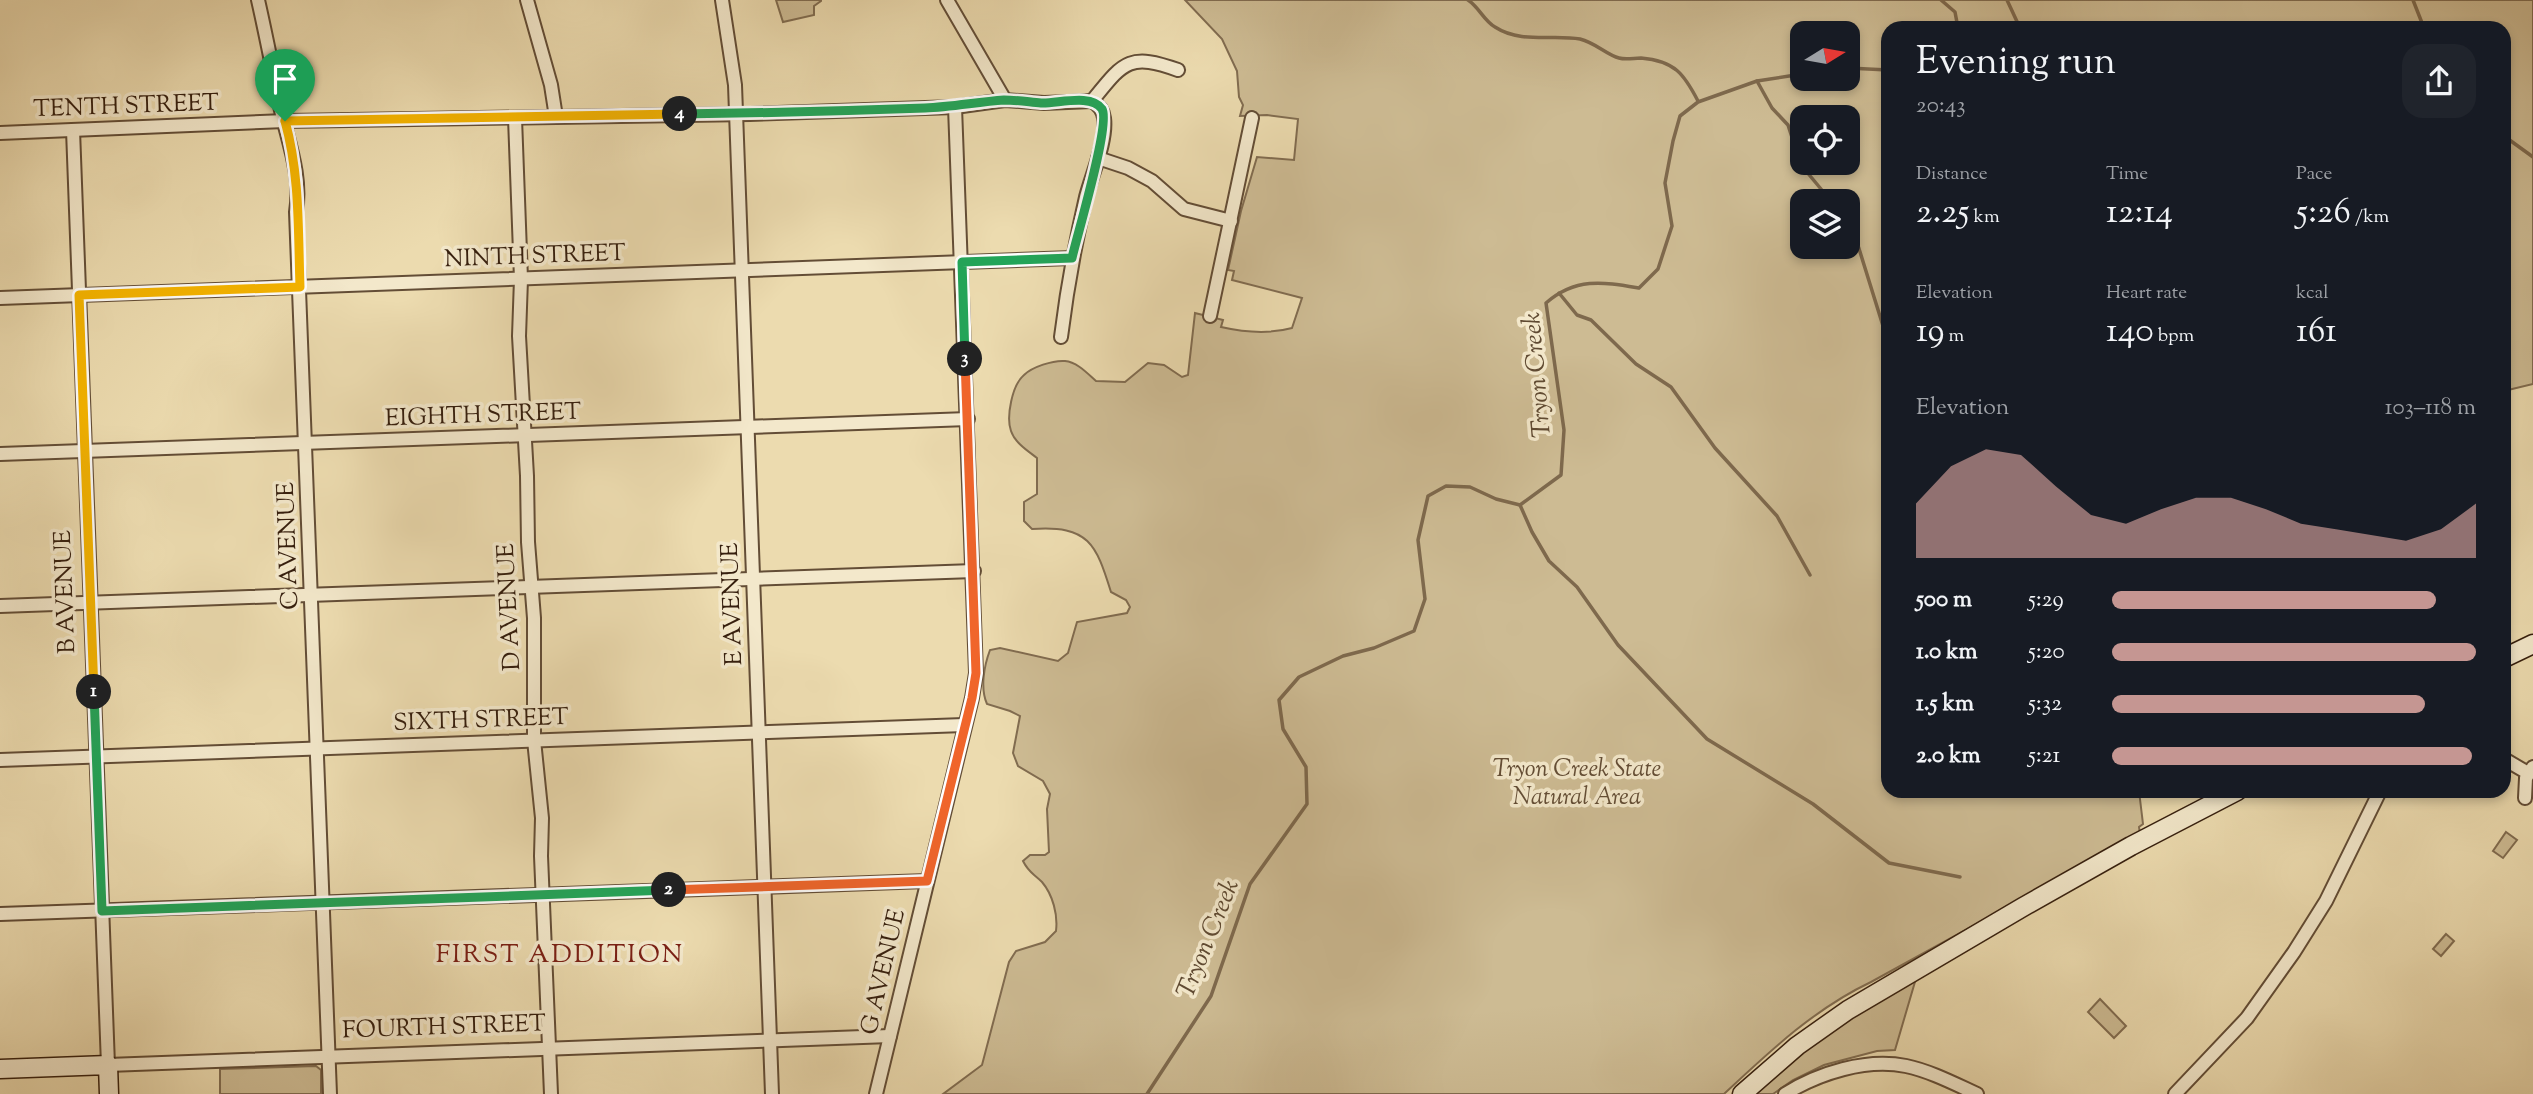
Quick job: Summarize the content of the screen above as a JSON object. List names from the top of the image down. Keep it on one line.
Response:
{"streets":{"main road":["B AVENUE","FOURTH STREET"],"street":["TENTH STREET","NINTH STREET","EIGHTH STREET","C AVENUE","E AVENUE","D AVENUE","SIXTH STREET","G AVENUE"]},"crossings":[["TENTH STREET","C AVENUE"],["TENTH STREET","B AVENUE"],["TENTH STREET","E AVENUE"],["TENTH STREET","D AVENUE"],["TENTH STREET","G AVENUE"],["NINTH STREET","C AVENUE"],["NINTH STREET","B AVENUE"],["NINTH STREET","E AVENUE"],["NINTH STREET","D AVENUE"],["NINTH STREET","G AVENUE"],["EIGHTH STREET","C AVENUE"],["EIGHTH STREET","B AVENUE"],["EIGHTH STREET","E AVENUE"],["EIGHTH STREET","D AVENUE"],["EIGHTH STREET","G AVENUE"],["C AVENUE","SIXTH STREET"],["C AVENUE","FOURTH STREET"],["B AVENUE","SIXTH STREET"],["B AVENUE","FOURTH STREET"],["E AVENUE","SIXTH STREET"],["E AVENUE","FOURTH STREET"],["D AVENUE","SIXTH STREET"],["D AVENUE","FOURTH STREET"],["SIXTH STREET","G AVENUE"],["G AVENUE","FOURTH STREET"]],"districts":["FIRST ADDITION"],"water":["Tryon Creek"],"parks":["Tryon Creek State Natural Area"],"north":"right","page":{"heading":["Evening run","20:43"],"pins":["4","3","1","2"],"stats":[["Distance","2.25 km"],["Time","12:14"],["Pace","5:26 /km"],["Elevation","19 m"],["Heart rate","140 bpm"],["kcal","161"]],"chart":["Elevation","103–118 m"],"list":[{"name":"500 m","note":"5:29"},{"name":"1.0 km","note":"5:20"},{"name":"1.5 km","note":"5:32"},{"name":"2.0 km","note":"5:21"}]}}
